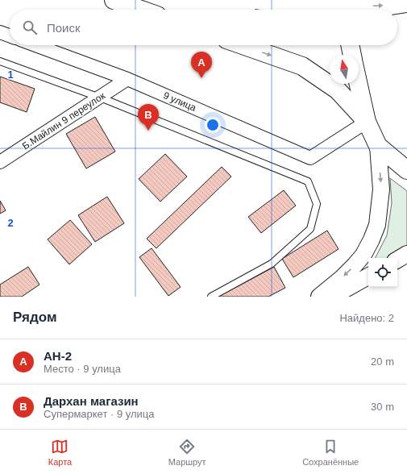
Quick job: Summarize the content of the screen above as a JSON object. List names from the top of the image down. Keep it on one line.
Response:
{"streets":{"street":["9 улица","Б.Майлин 9 переулок"]},"crossings":[["9 улица","Б.Майлин 9 переулок"]],"north":"top","page":{"search":"Поиск","pins":["A","B"],"heading":["Рядом","Найдено: 2"],"list":[{"mark":"A","name":"АН-2","note":"Место · 9 улица","value":"20 m"},{"mark":"B","name":"Дархан магазин","note":"Супермаркет · 9 улица","value":"30 m"}],"nav":["Карта","Маршрут","Сохранённые"]},"grid":{"rows":["1","2"]}}
